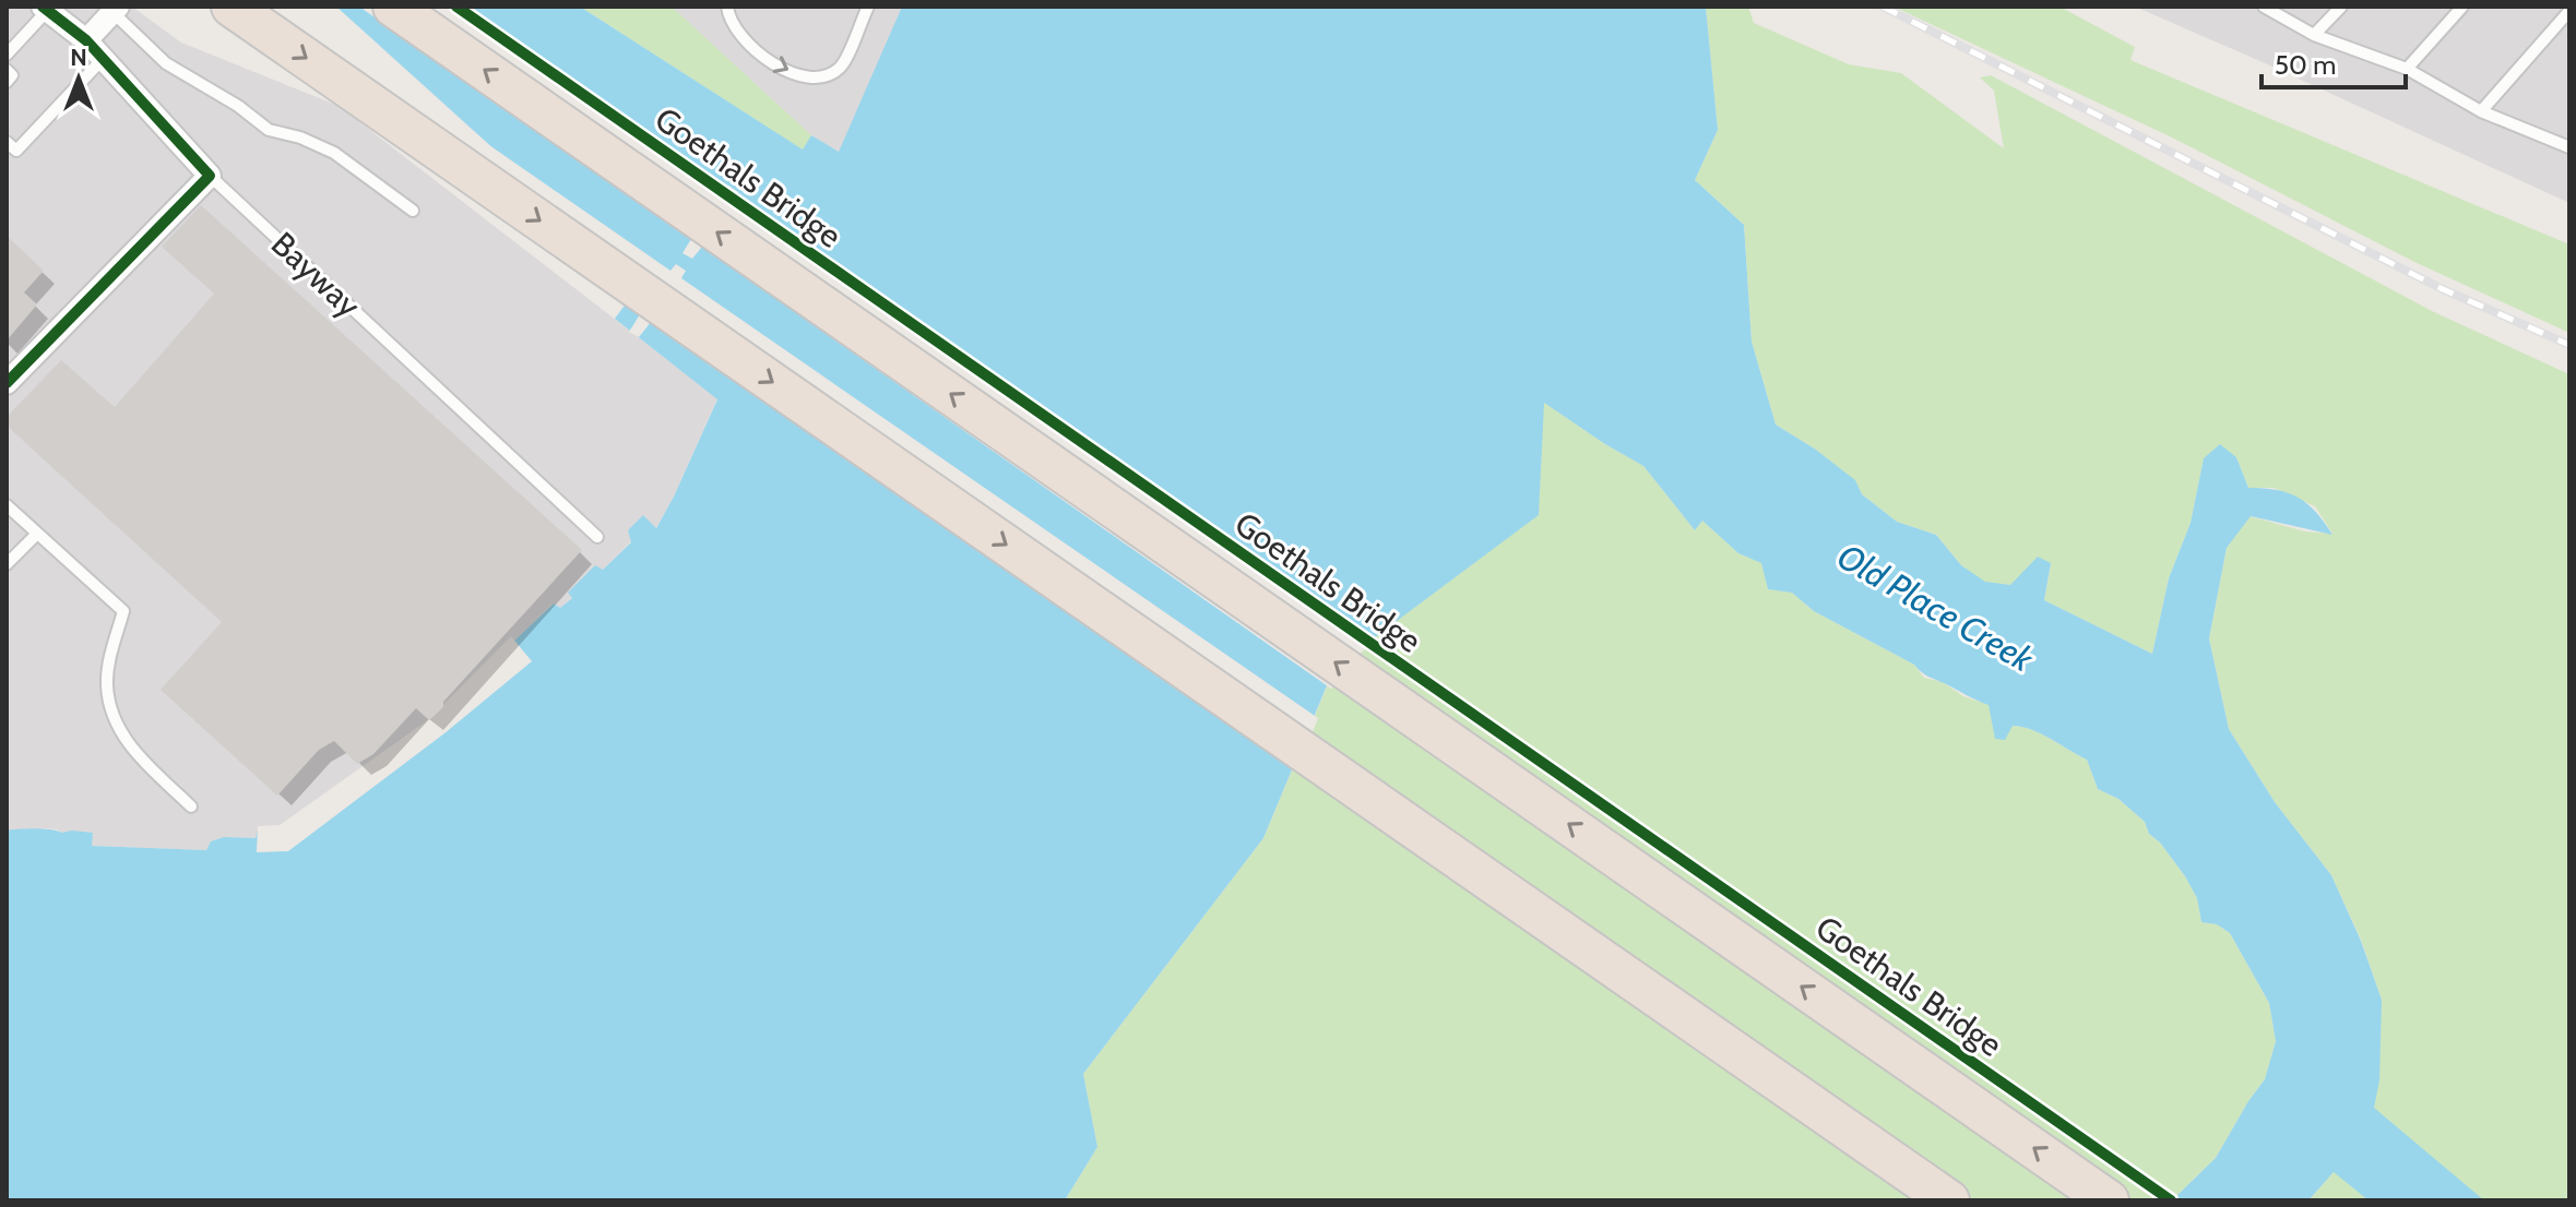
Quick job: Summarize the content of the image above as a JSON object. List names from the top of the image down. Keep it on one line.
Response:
{"streets":{"highway":["Goethals Bridge"],"street":["Bayway"]},"water":["Old Place Creek"],"scale_bar":"50 m","north":"top"}
